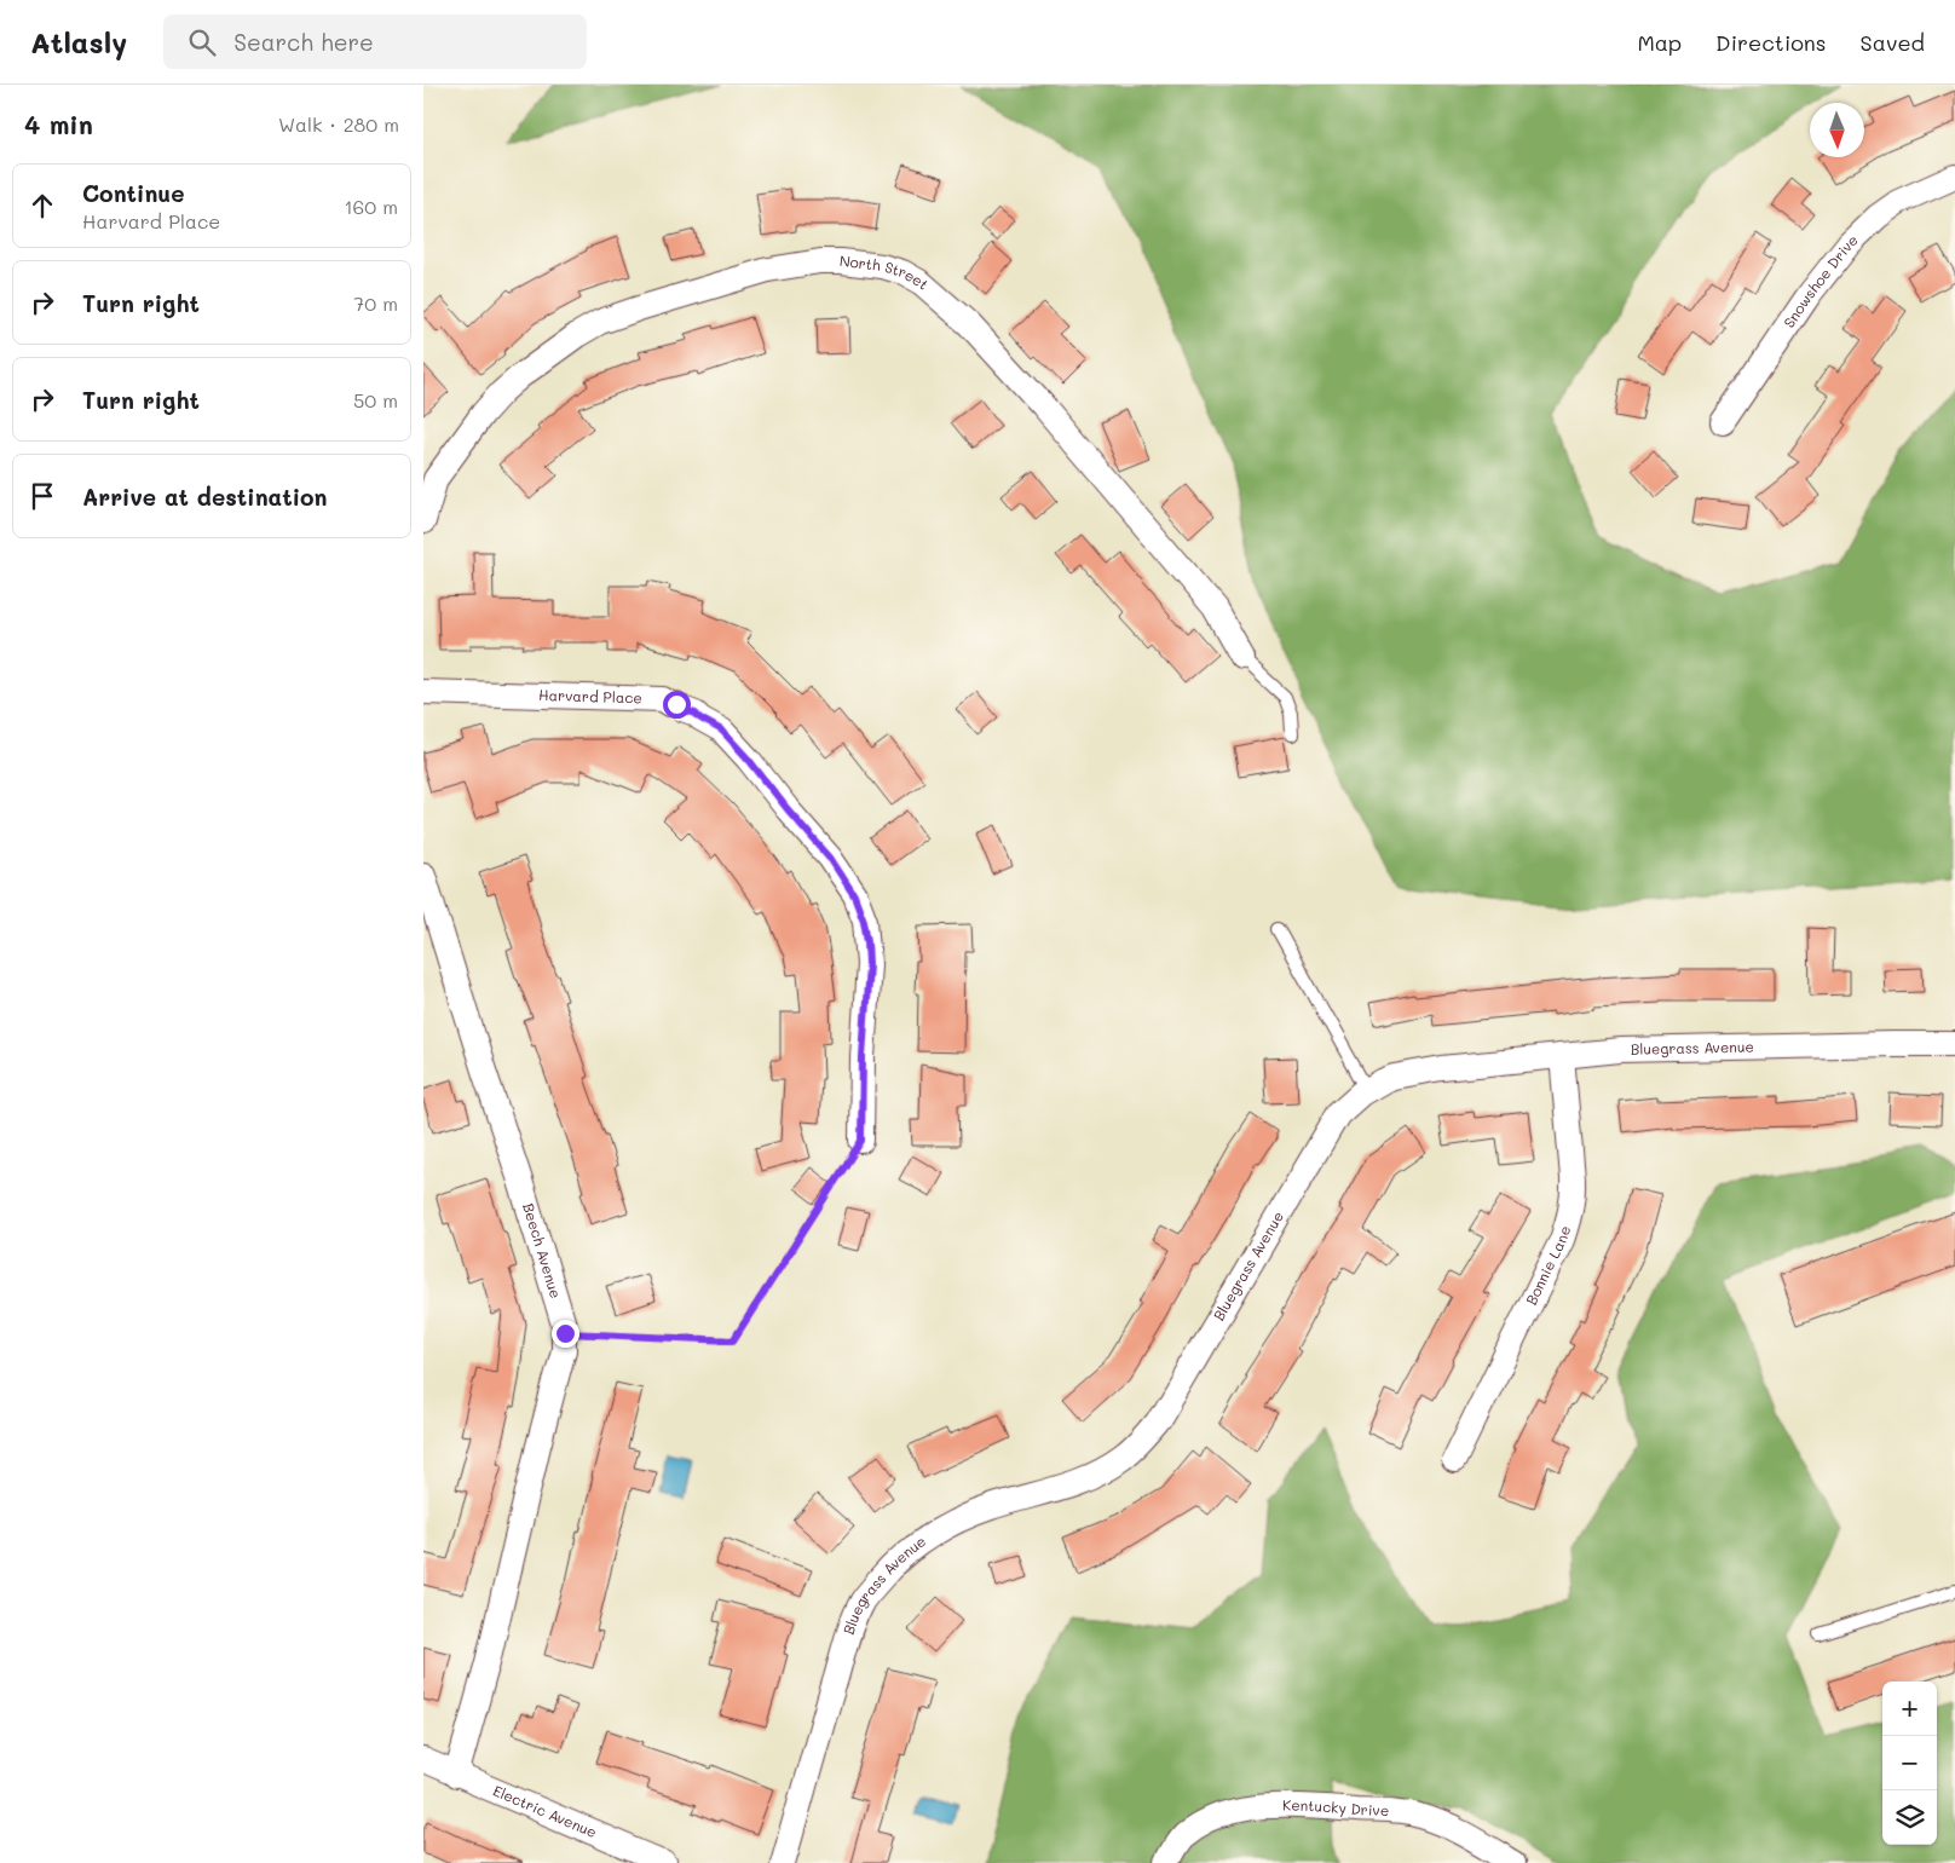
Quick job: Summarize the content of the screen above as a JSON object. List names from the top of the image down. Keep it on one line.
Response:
{"streets":{"street":["North Street","Snowshoe Drive","Harvard Place","Bluegrass Avenue","Beech Avenue","Bonnie Lane","Kentucky Drive","Electric Avenue"]},"crossings":[["Bluegrass Avenue","Bonnie Lane"],["Beech Avenue","Electric Avenue"]],"north":"bottom","page":{"header":"Atlasly","search":"Search here","nav":["Map","Directions","Saved"],"heading":["4 min","Walk · 280 m"],"list":[["Continue","Harvard Place","160 m"],["Turn right","70 m"],["Turn right","50 m"],"Arrive at destination"],"map_buttons":["+","−"]}}
